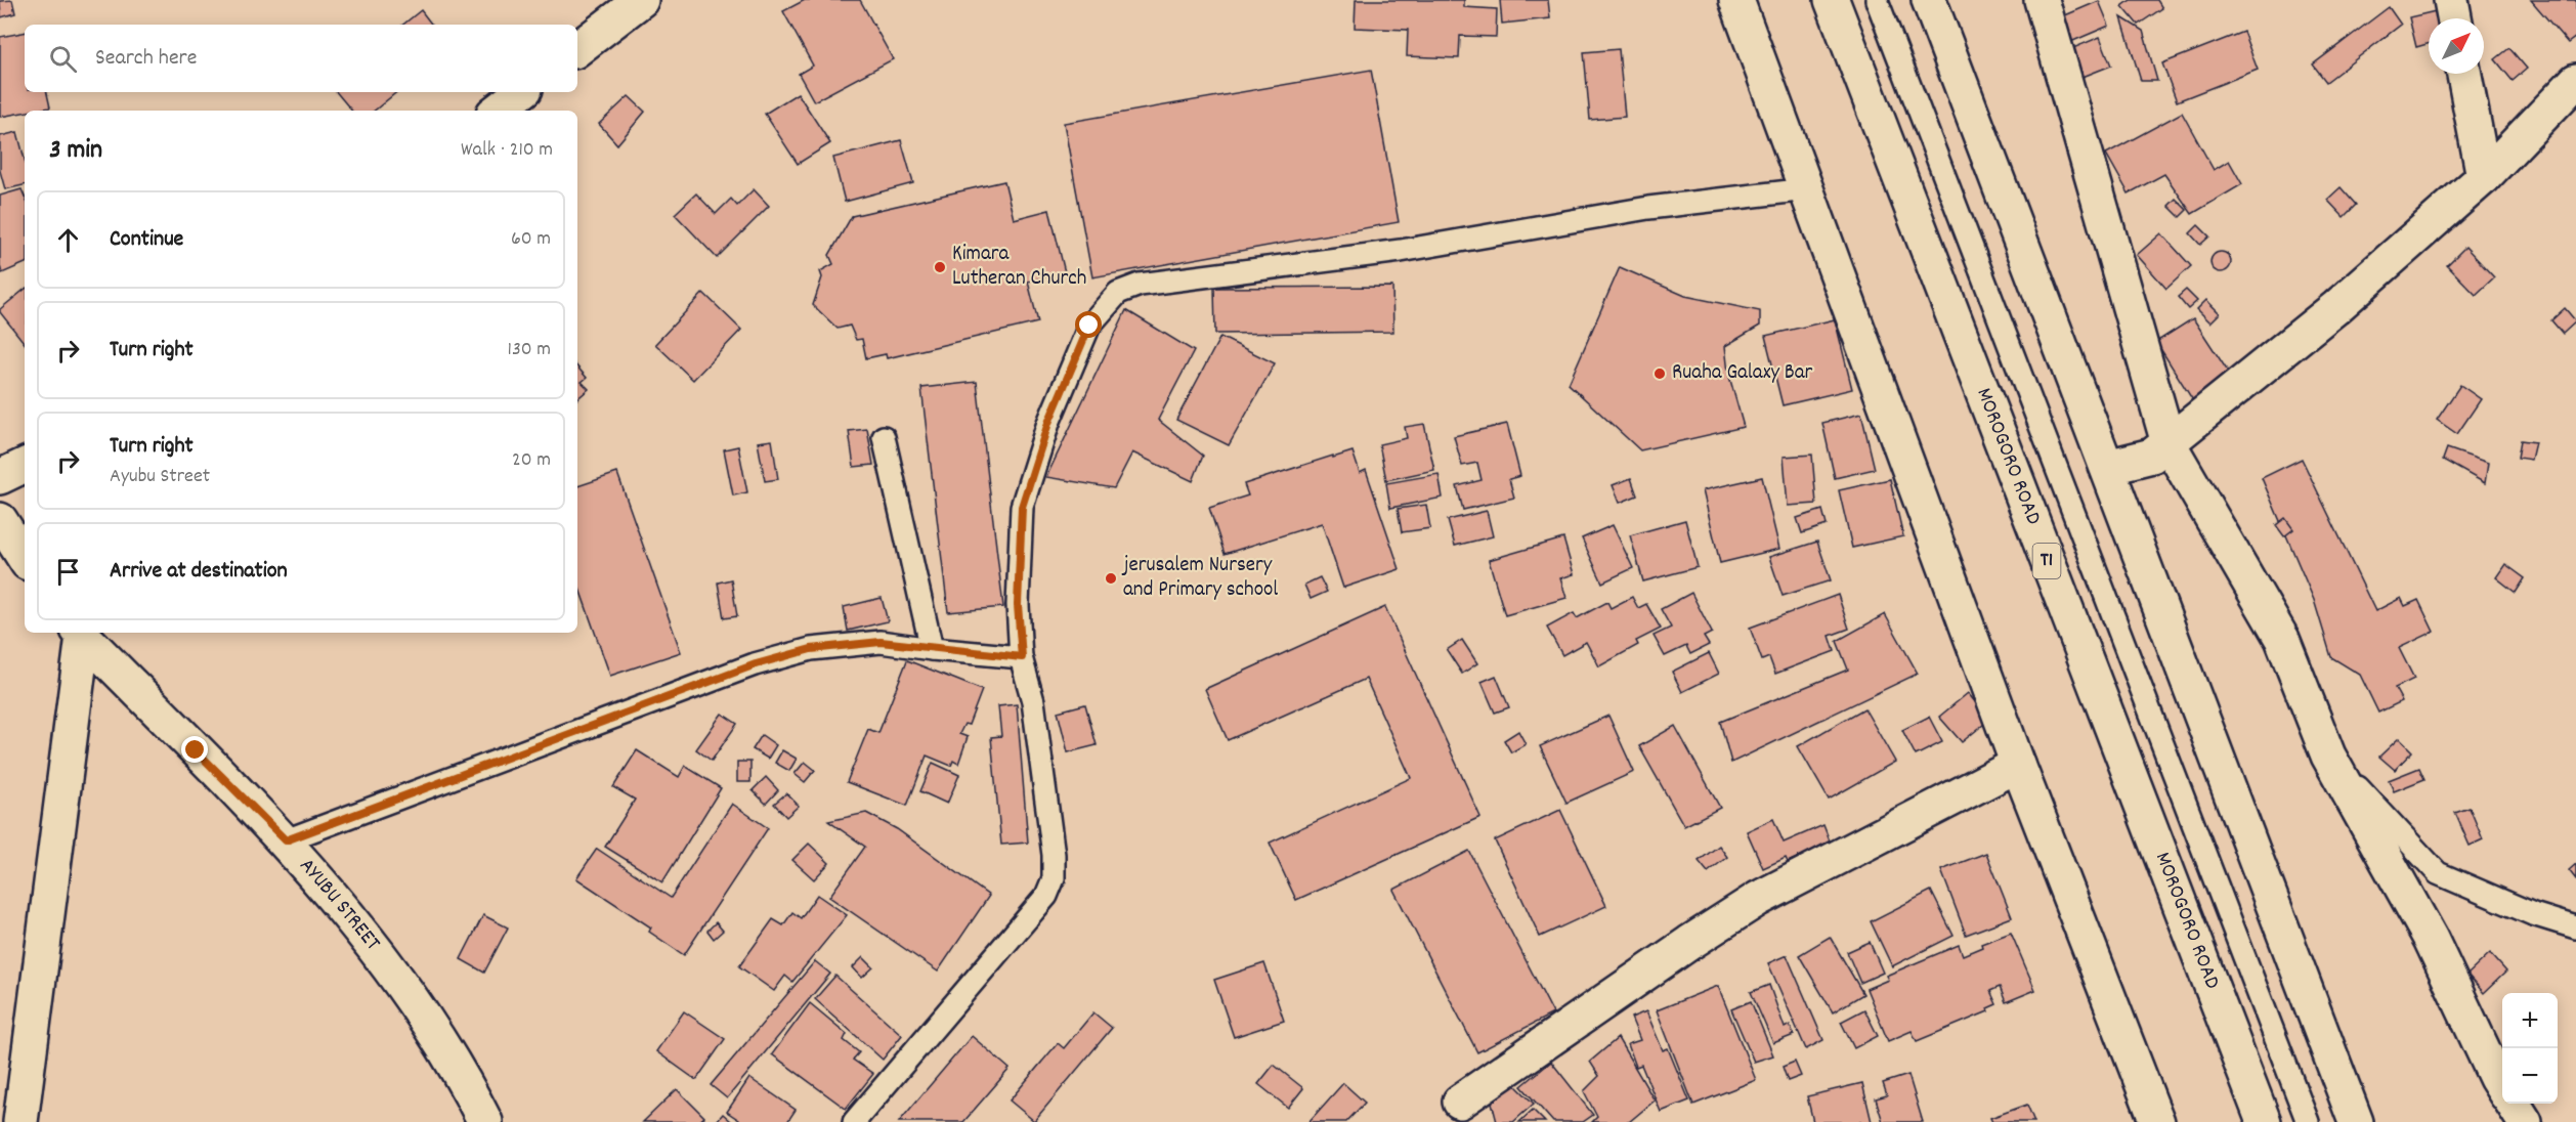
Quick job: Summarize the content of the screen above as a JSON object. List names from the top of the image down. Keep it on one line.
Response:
{"streets":{"main road":["MOROGORO ROAD","T1","AYUBU STREET"]},"places":["Kimara Lutheran Church","Ruaha Galaxy Bar","jerusalem Nursery and Primary school"],"north":"top right","page":{"search":"Search here","heading":["3 min","Walk · 210 m"],"list":[["Continue","60 m"],["Turn right","130 m"],["Turn right","Ayubu Street","20 m"],"Arrive at destination"],"map_buttons":["+","−"]}}
